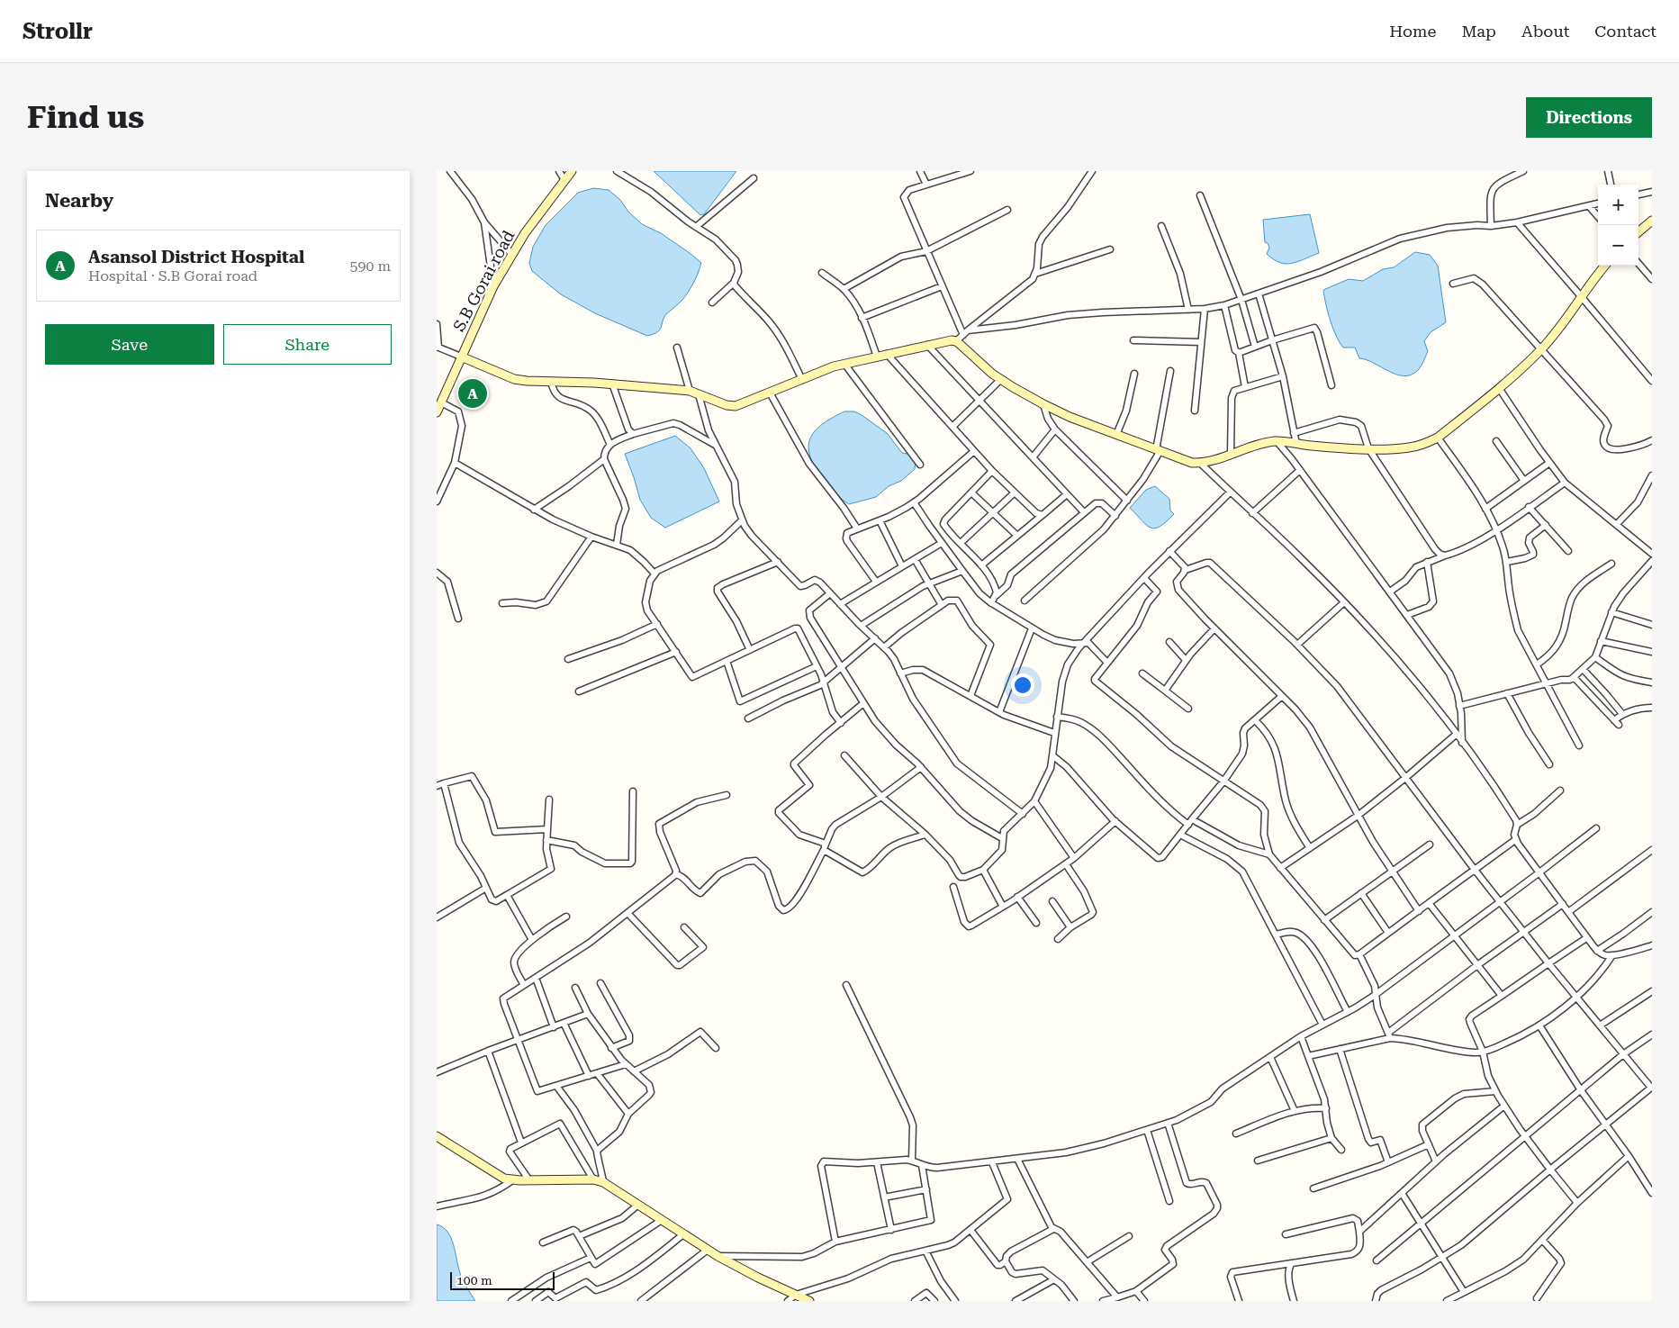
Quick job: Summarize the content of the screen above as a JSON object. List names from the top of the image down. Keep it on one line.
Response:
{"streets":{"street":["S.B Gorai road"]},"scale_bar":"100 m","page":{"header":"Strollr","nav":["Home","Map","About","Contact"],"buttons":["Directions",["Save","Share"]],"title":"Find us","heading":"Nearby","map_buttons":["+","−"],"list":[{"mark":"A","name":"Asansol District Hospital","note":"Hospital · S.B Gorai road","value":"590 m"}],"pins":"A","scale":"100 m"}}
